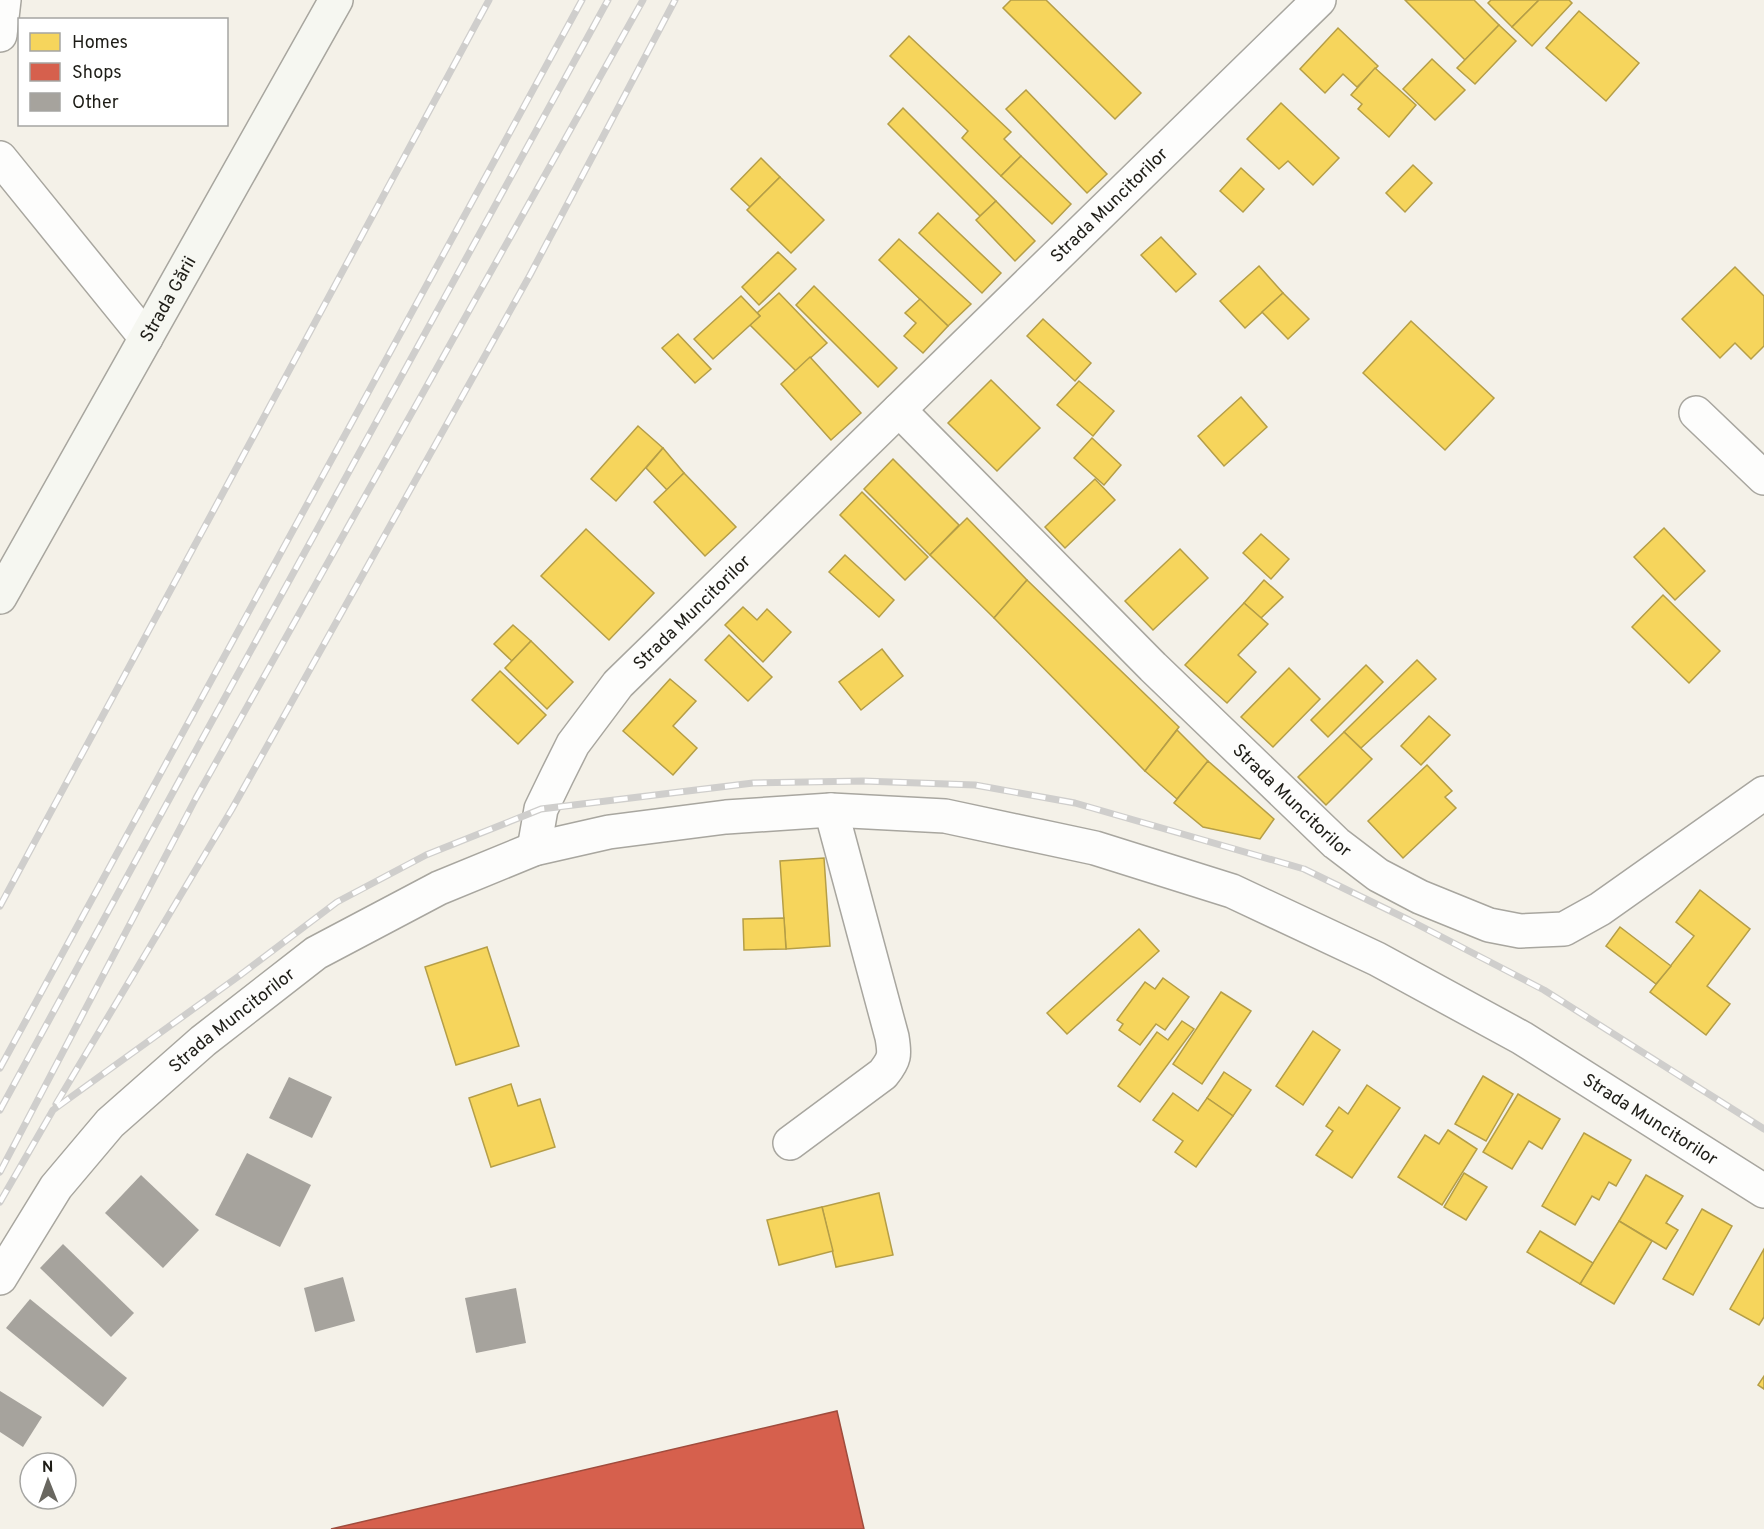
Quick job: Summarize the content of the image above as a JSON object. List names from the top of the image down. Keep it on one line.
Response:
{"streets":{"main road":["Strada Gării"],"street":["Strada Muncitorilor"]},"legend":["Homes","Shops","Other"],"north":"top"}
